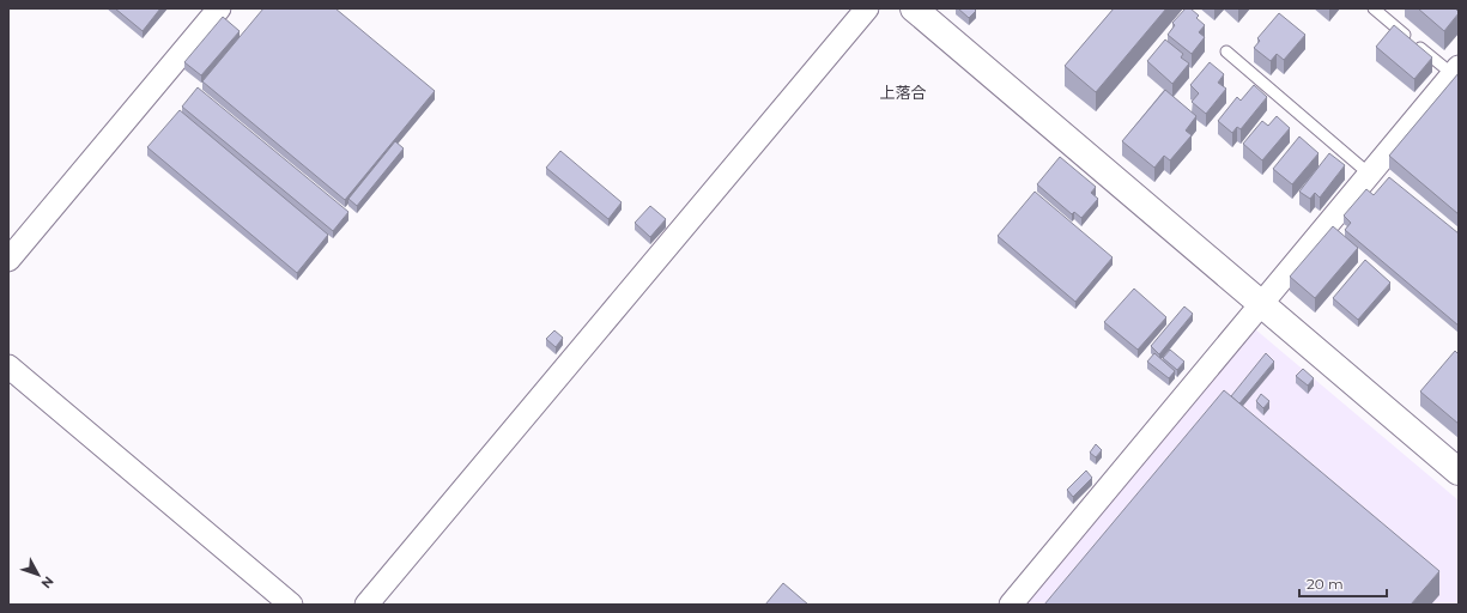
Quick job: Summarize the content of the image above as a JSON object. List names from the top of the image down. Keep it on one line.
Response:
{"districts":["上落合"],"scale_bar":"20 m","north":"bottom right"}
